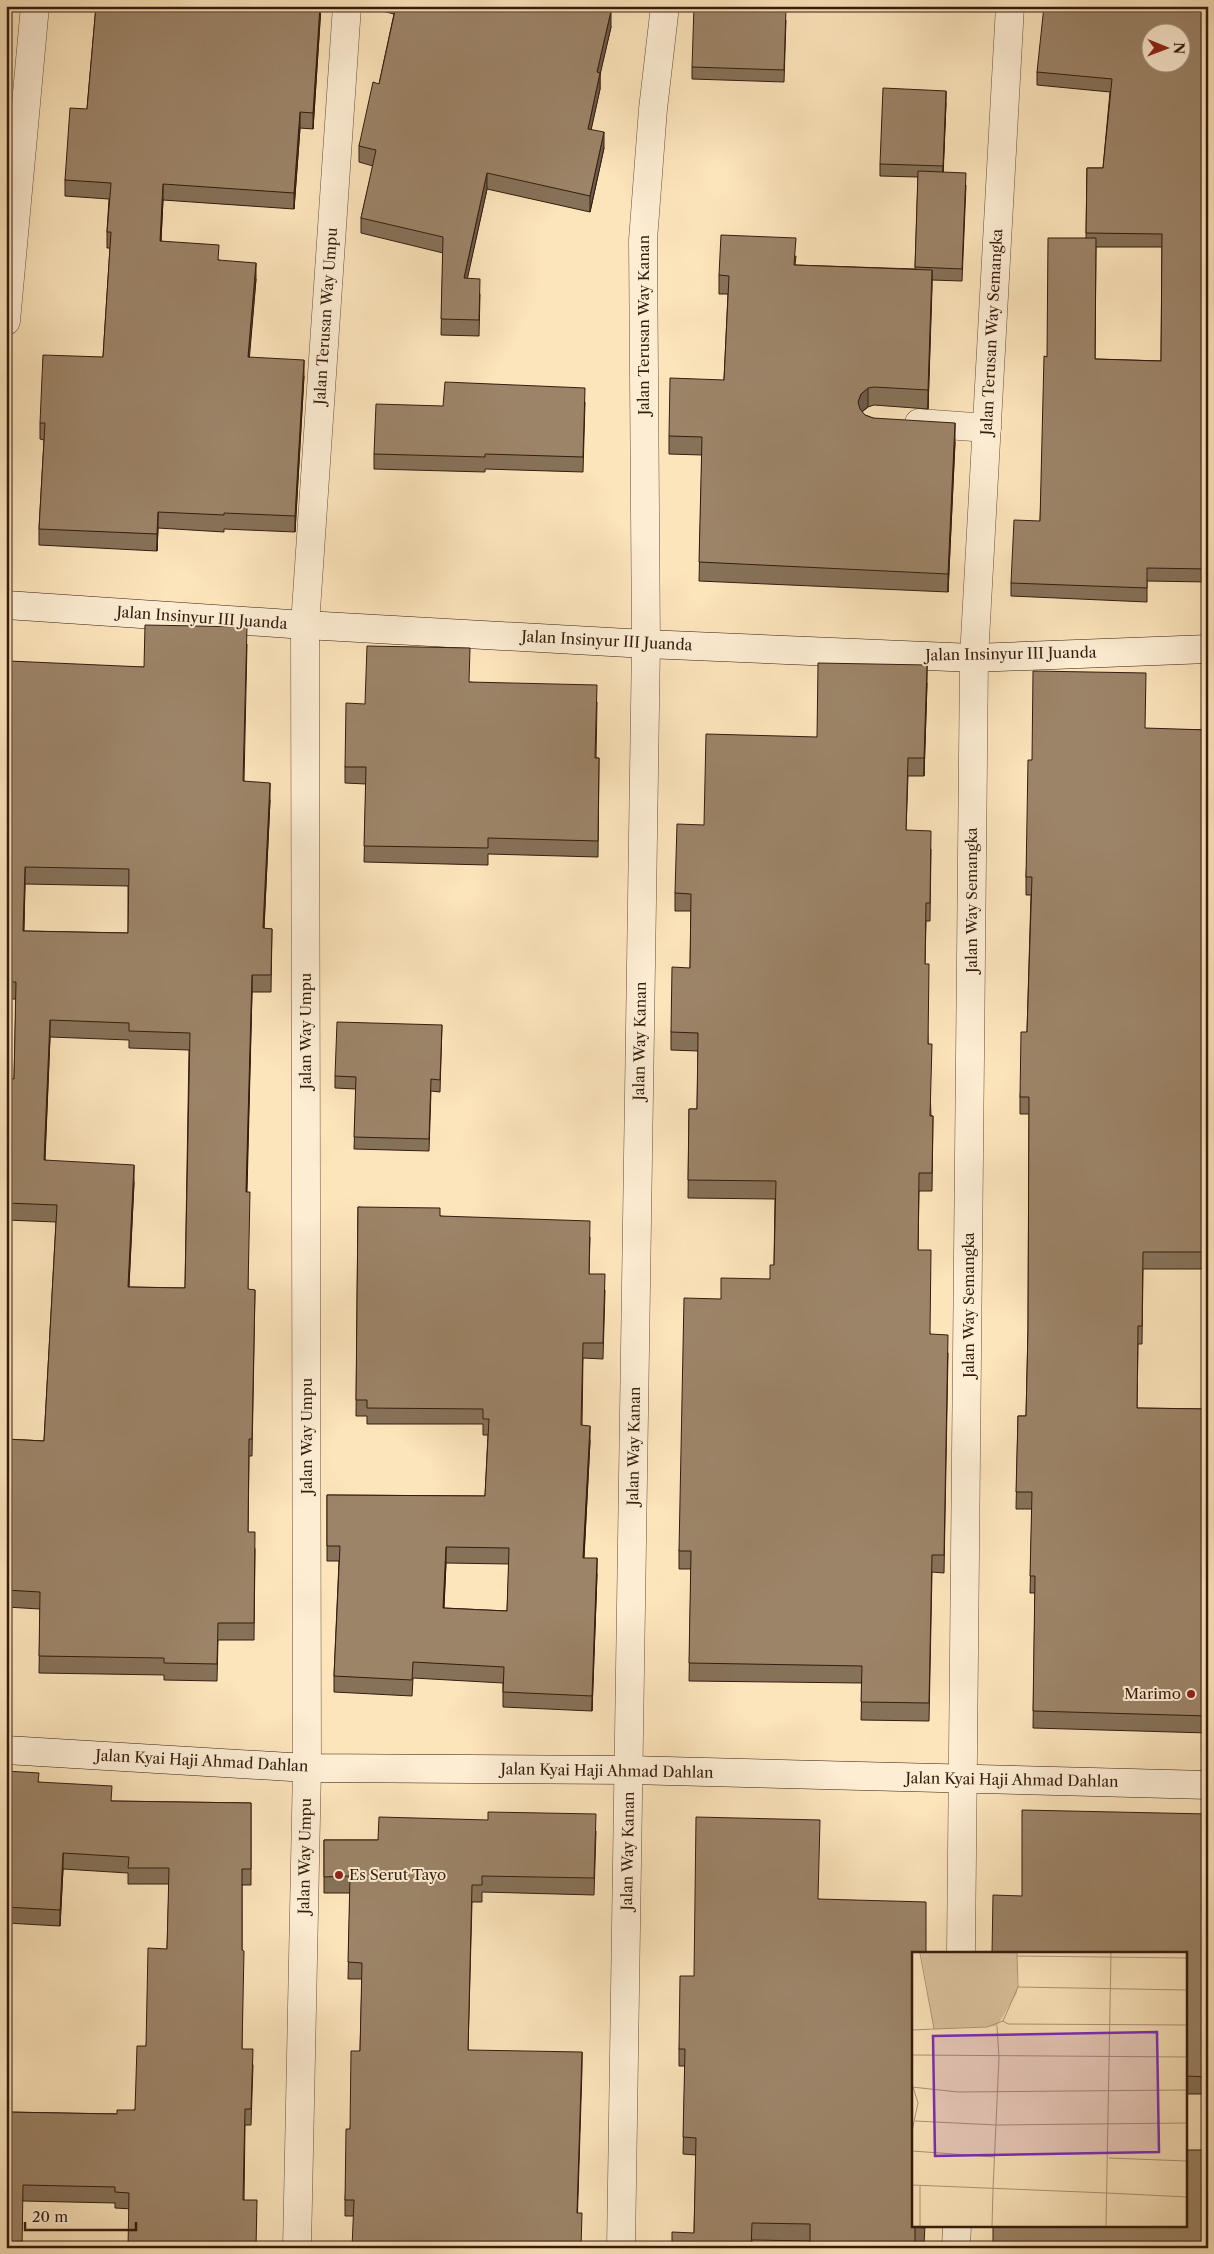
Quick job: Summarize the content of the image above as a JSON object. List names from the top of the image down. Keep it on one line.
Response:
{"streets":{"street":["Jalan Terusan Way Umpu","Jalan Terusan Way Kanan","Jalan Terusan Way Semangka","Jalan Insinyur III Juanda","Jalan Way Semangka","Jalan Way Umpu","Jalan Way Kanan","Jalan Kyai Haji Ahmad Dahlan"]},"crossings":[["Jalan Terusan Way Umpu","Jalan Insinyur III Juanda"],["Jalan Terusan Way Umpu","Jalan Way Umpu"],["Jalan Terusan Way Kanan","Jalan Insinyur III Juanda"],["Jalan Terusan Way Kanan","Jalan Way Kanan"],["Jalan Terusan Way Semangka","Jalan Insinyur III Juanda"],["Jalan Terusan Way Semangka","Jalan Way Semangka"],["Jalan Insinyur III Juanda","Jalan Way Semangka"],["Jalan Insinyur III Juanda","Jalan Way Umpu"],["Jalan Insinyur III Juanda","Jalan Way Kanan"],["Jalan Way Semangka","Jalan Kyai Haji Ahmad Dahlan"],["Jalan Way Umpu","Jalan Kyai Haji Ahmad Dahlan"],["Jalan Way Kanan","Jalan Kyai Haji Ahmad Dahlan"]],"places":["Marimo","Es Serut Tayo"],"scale_bar":"20 m","north":"right"}
